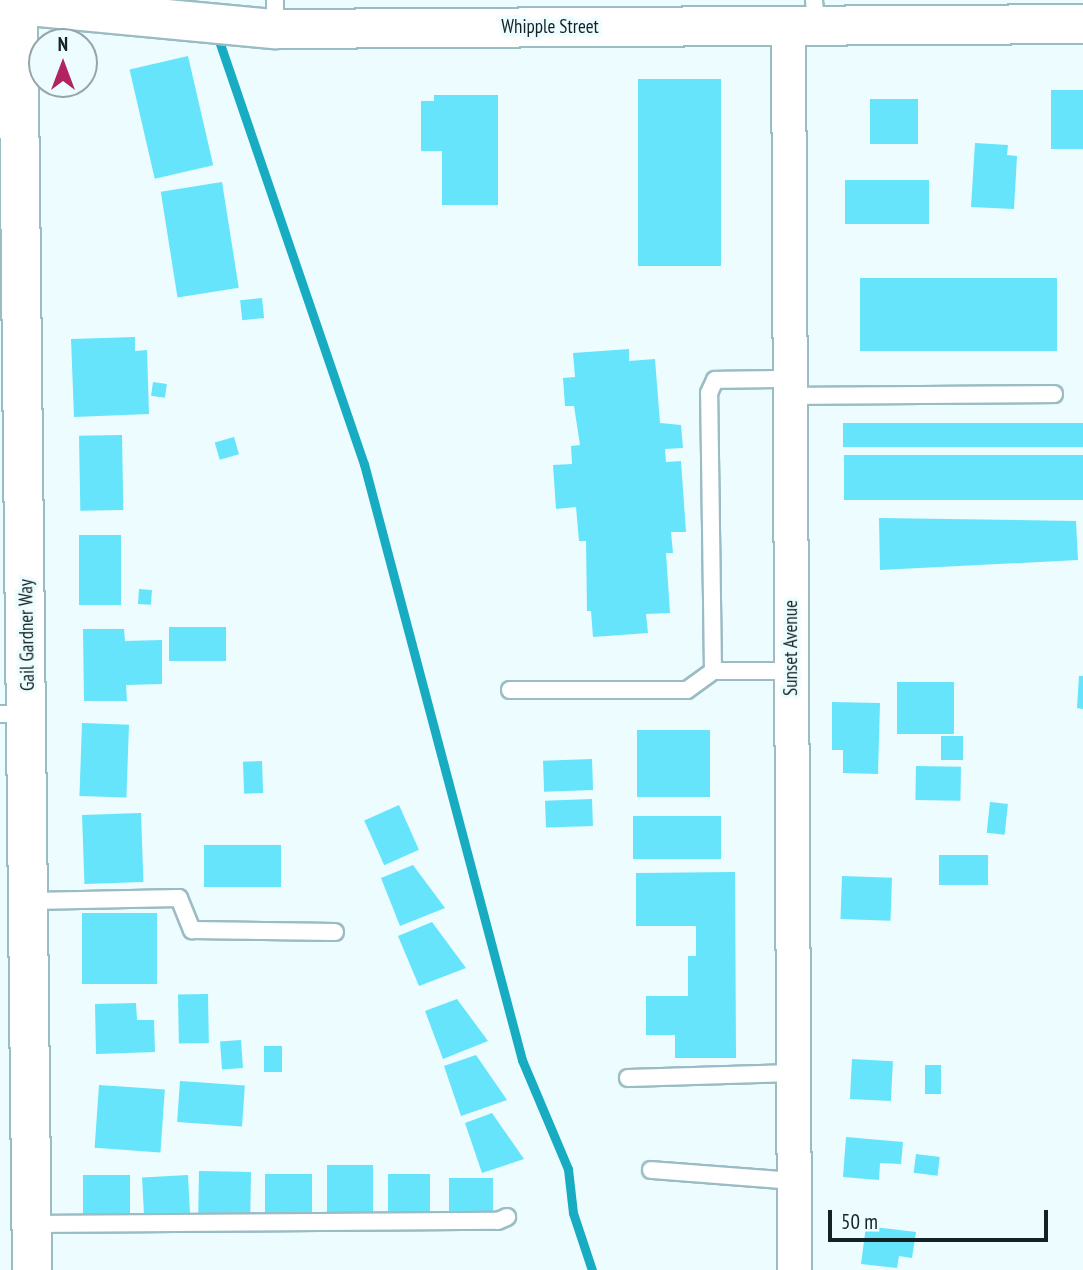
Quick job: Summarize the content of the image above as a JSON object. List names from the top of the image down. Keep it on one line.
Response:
{"streets":{"street":["Whipple Street","Gail Gardner Way","Sunset Avenue"]},"crossings":[["Whipple Street","Gail Gardner Way"],["Whipple Street","Sunset Avenue"]],"scale_bar":"50 m","north":"top"}
